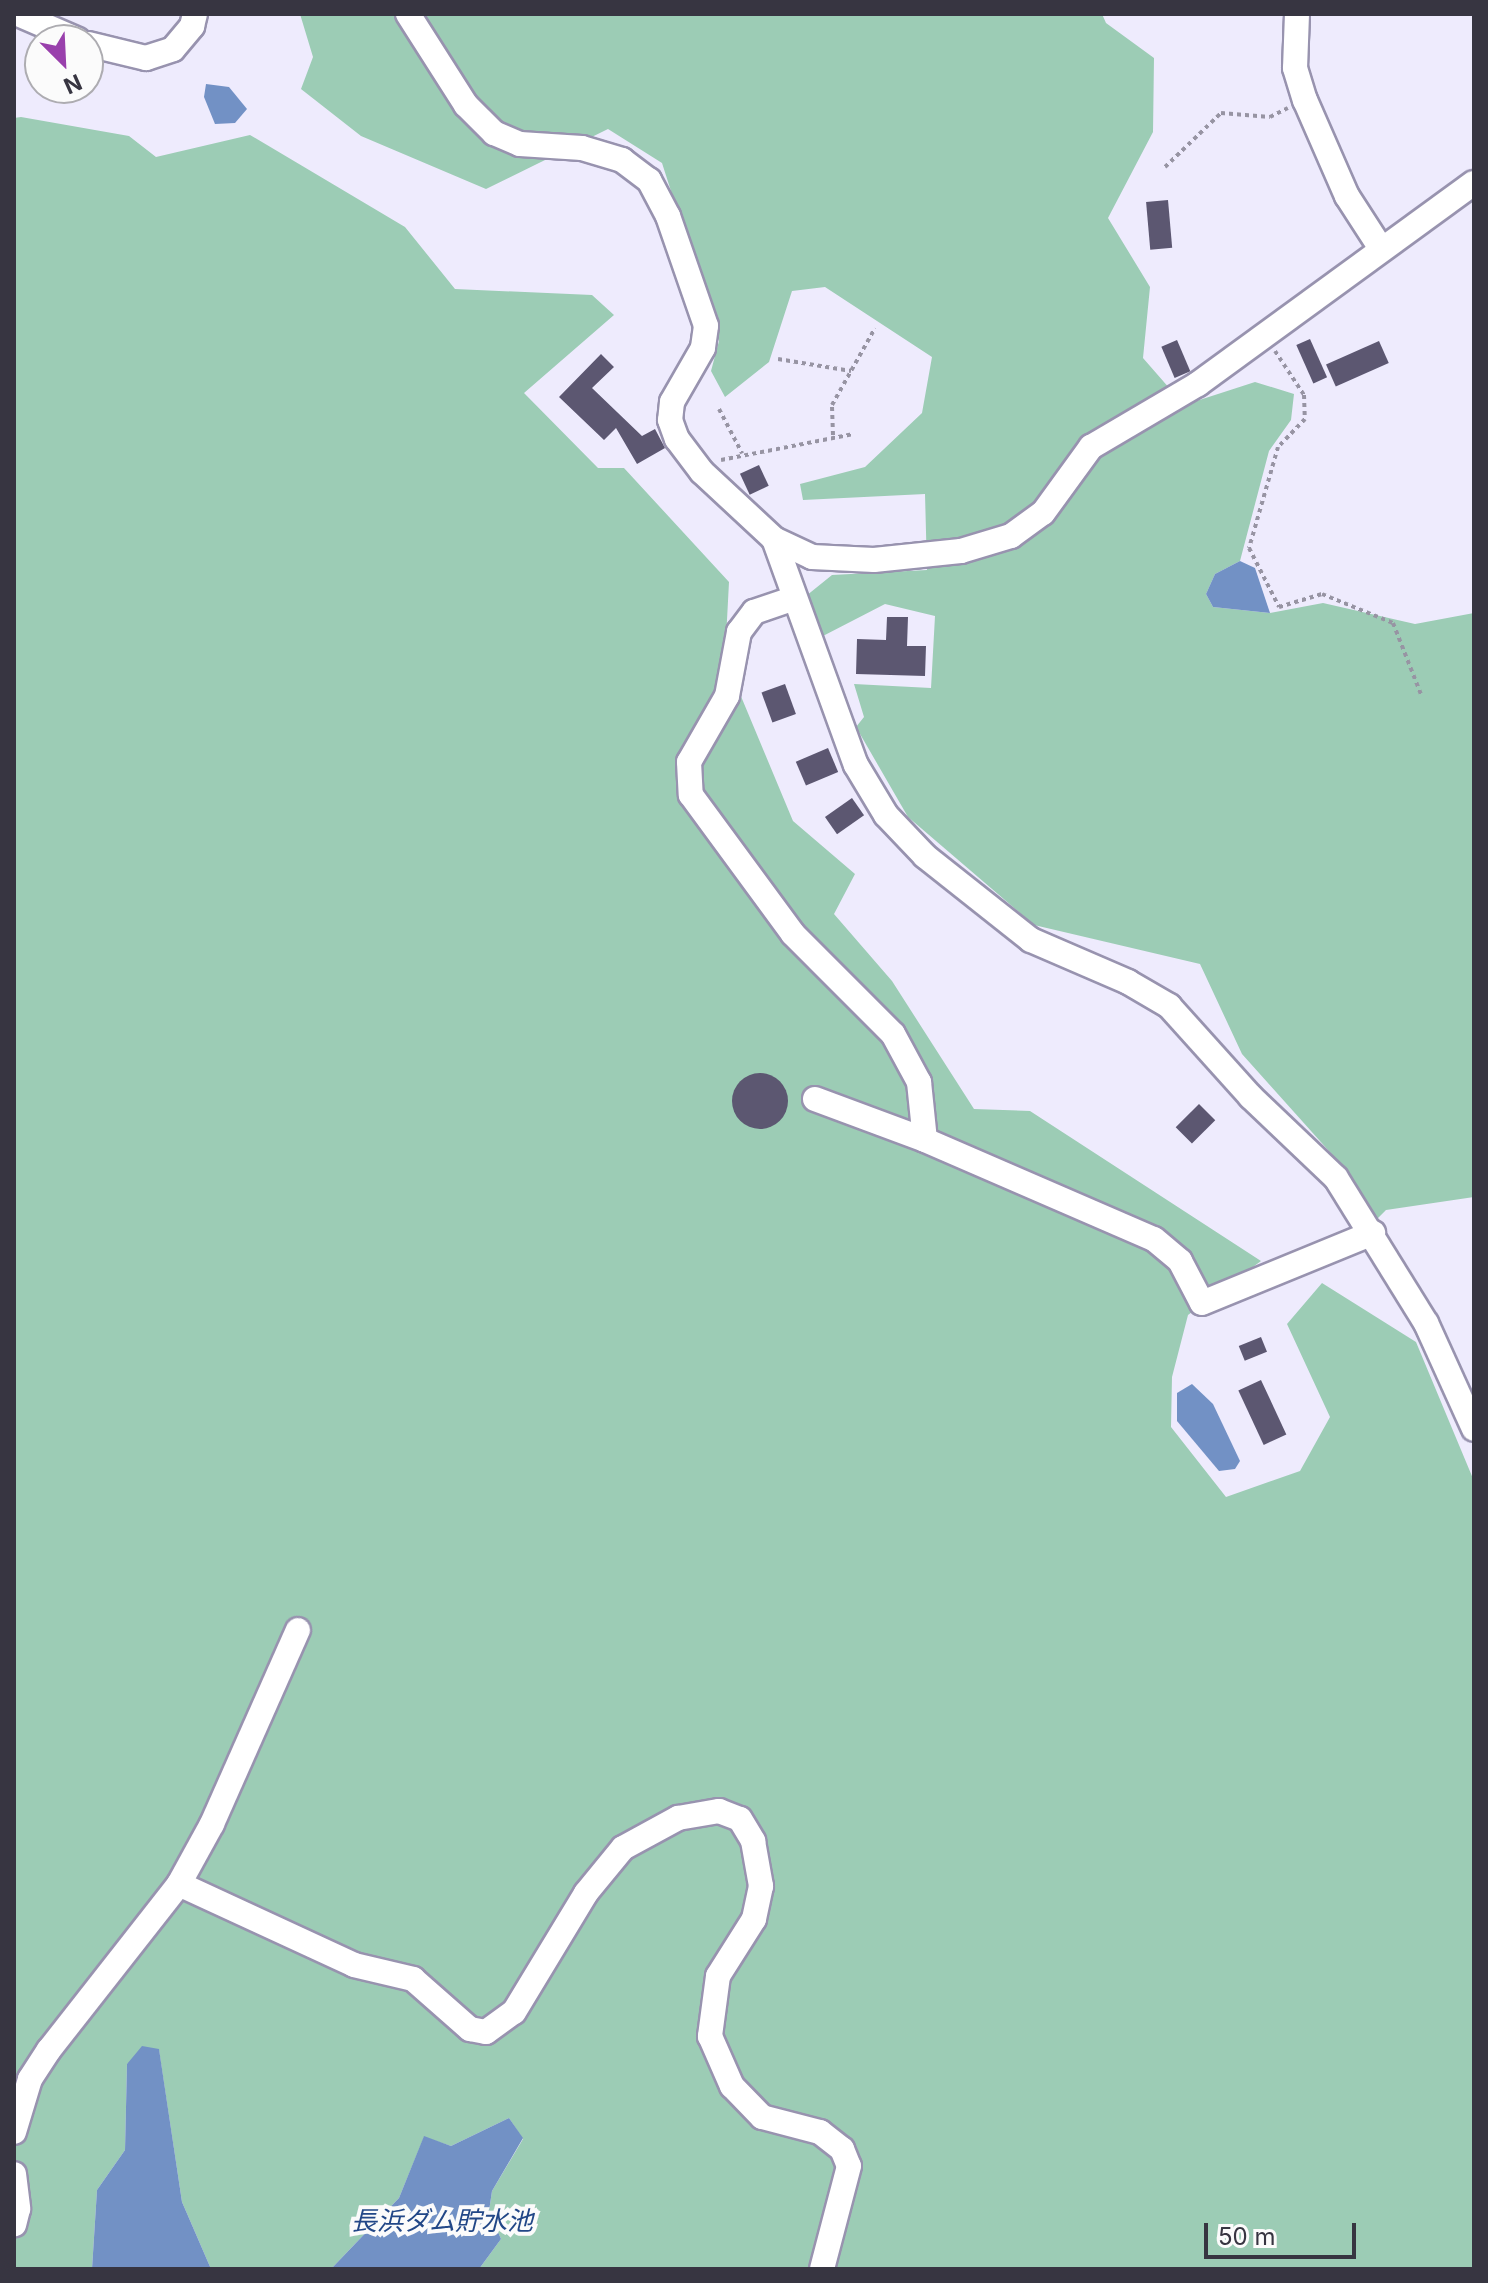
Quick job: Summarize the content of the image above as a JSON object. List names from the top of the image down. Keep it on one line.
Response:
{"water":["長浜ダム貯水池"],"scale_bar":"50 m","north":"bottom right"}
